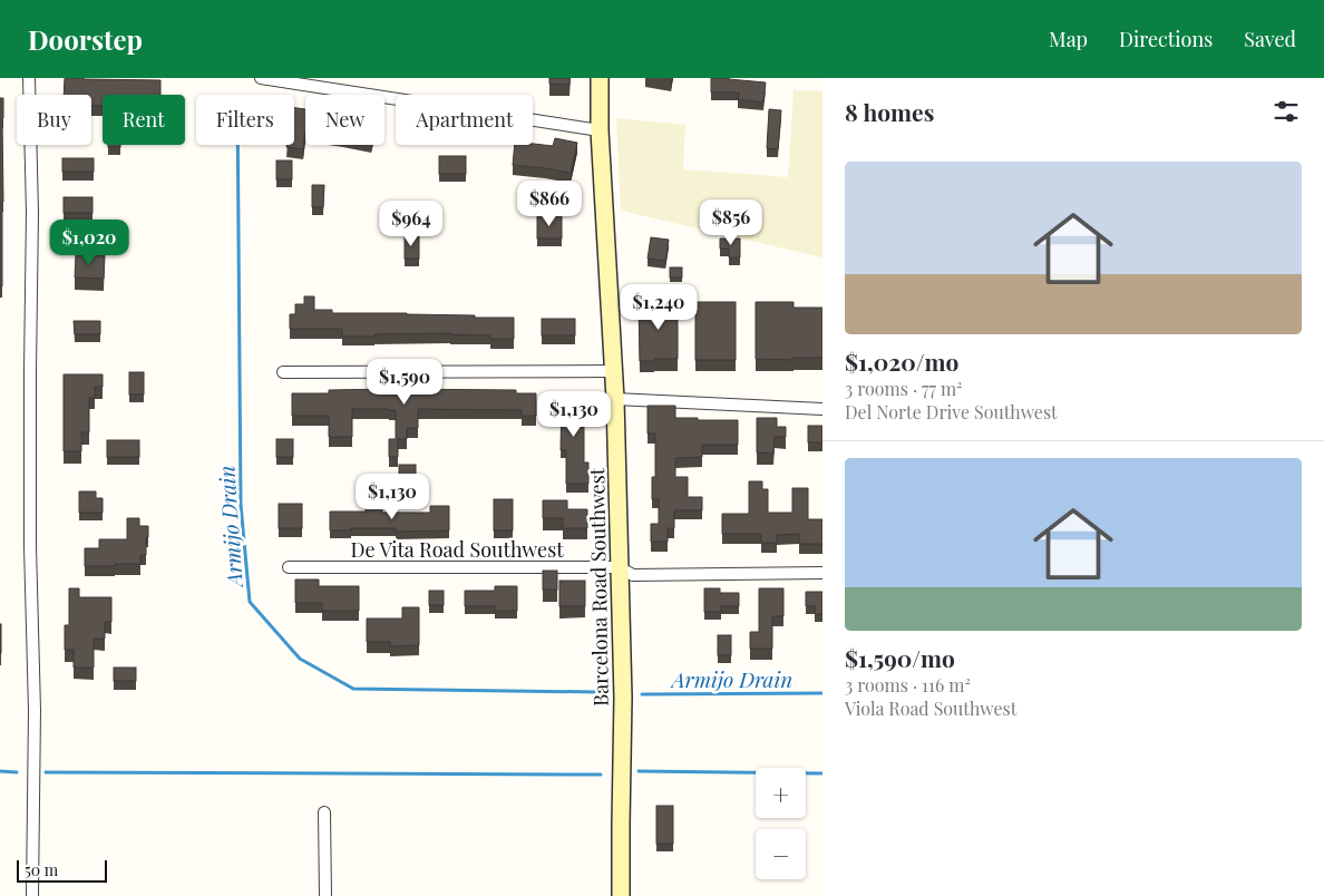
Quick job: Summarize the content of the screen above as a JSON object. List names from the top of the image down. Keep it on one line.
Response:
{"streets":{"street":["De Vita Road Southwest","Barcelona Road Southwest"]},"crossings":[["De Vita Road Southwest","Barcelona Road Southwest"]],"water":["Armijo Drain"],"scale_bar":"50 m","page":{"header":"Doorstep","nav":["Map","Directions","Saved"],"heading":"8 homes","chip":["Buy","Rent","Filters","New","Apartment"],"list":[{"name":"$1,020/mo","note":"3 rooms · 77 m² · Del Norte Drive Southwest"},{"name":"$1,590/mo","note":"3 rooms · 116 m² · Viola Road Southwest"}],"price":["$866","$856","$964","$1,020","$1,240","$1,590","$1,130","$1,130"],"map_buttons":["+","−"],"scale":"50 m"}}
